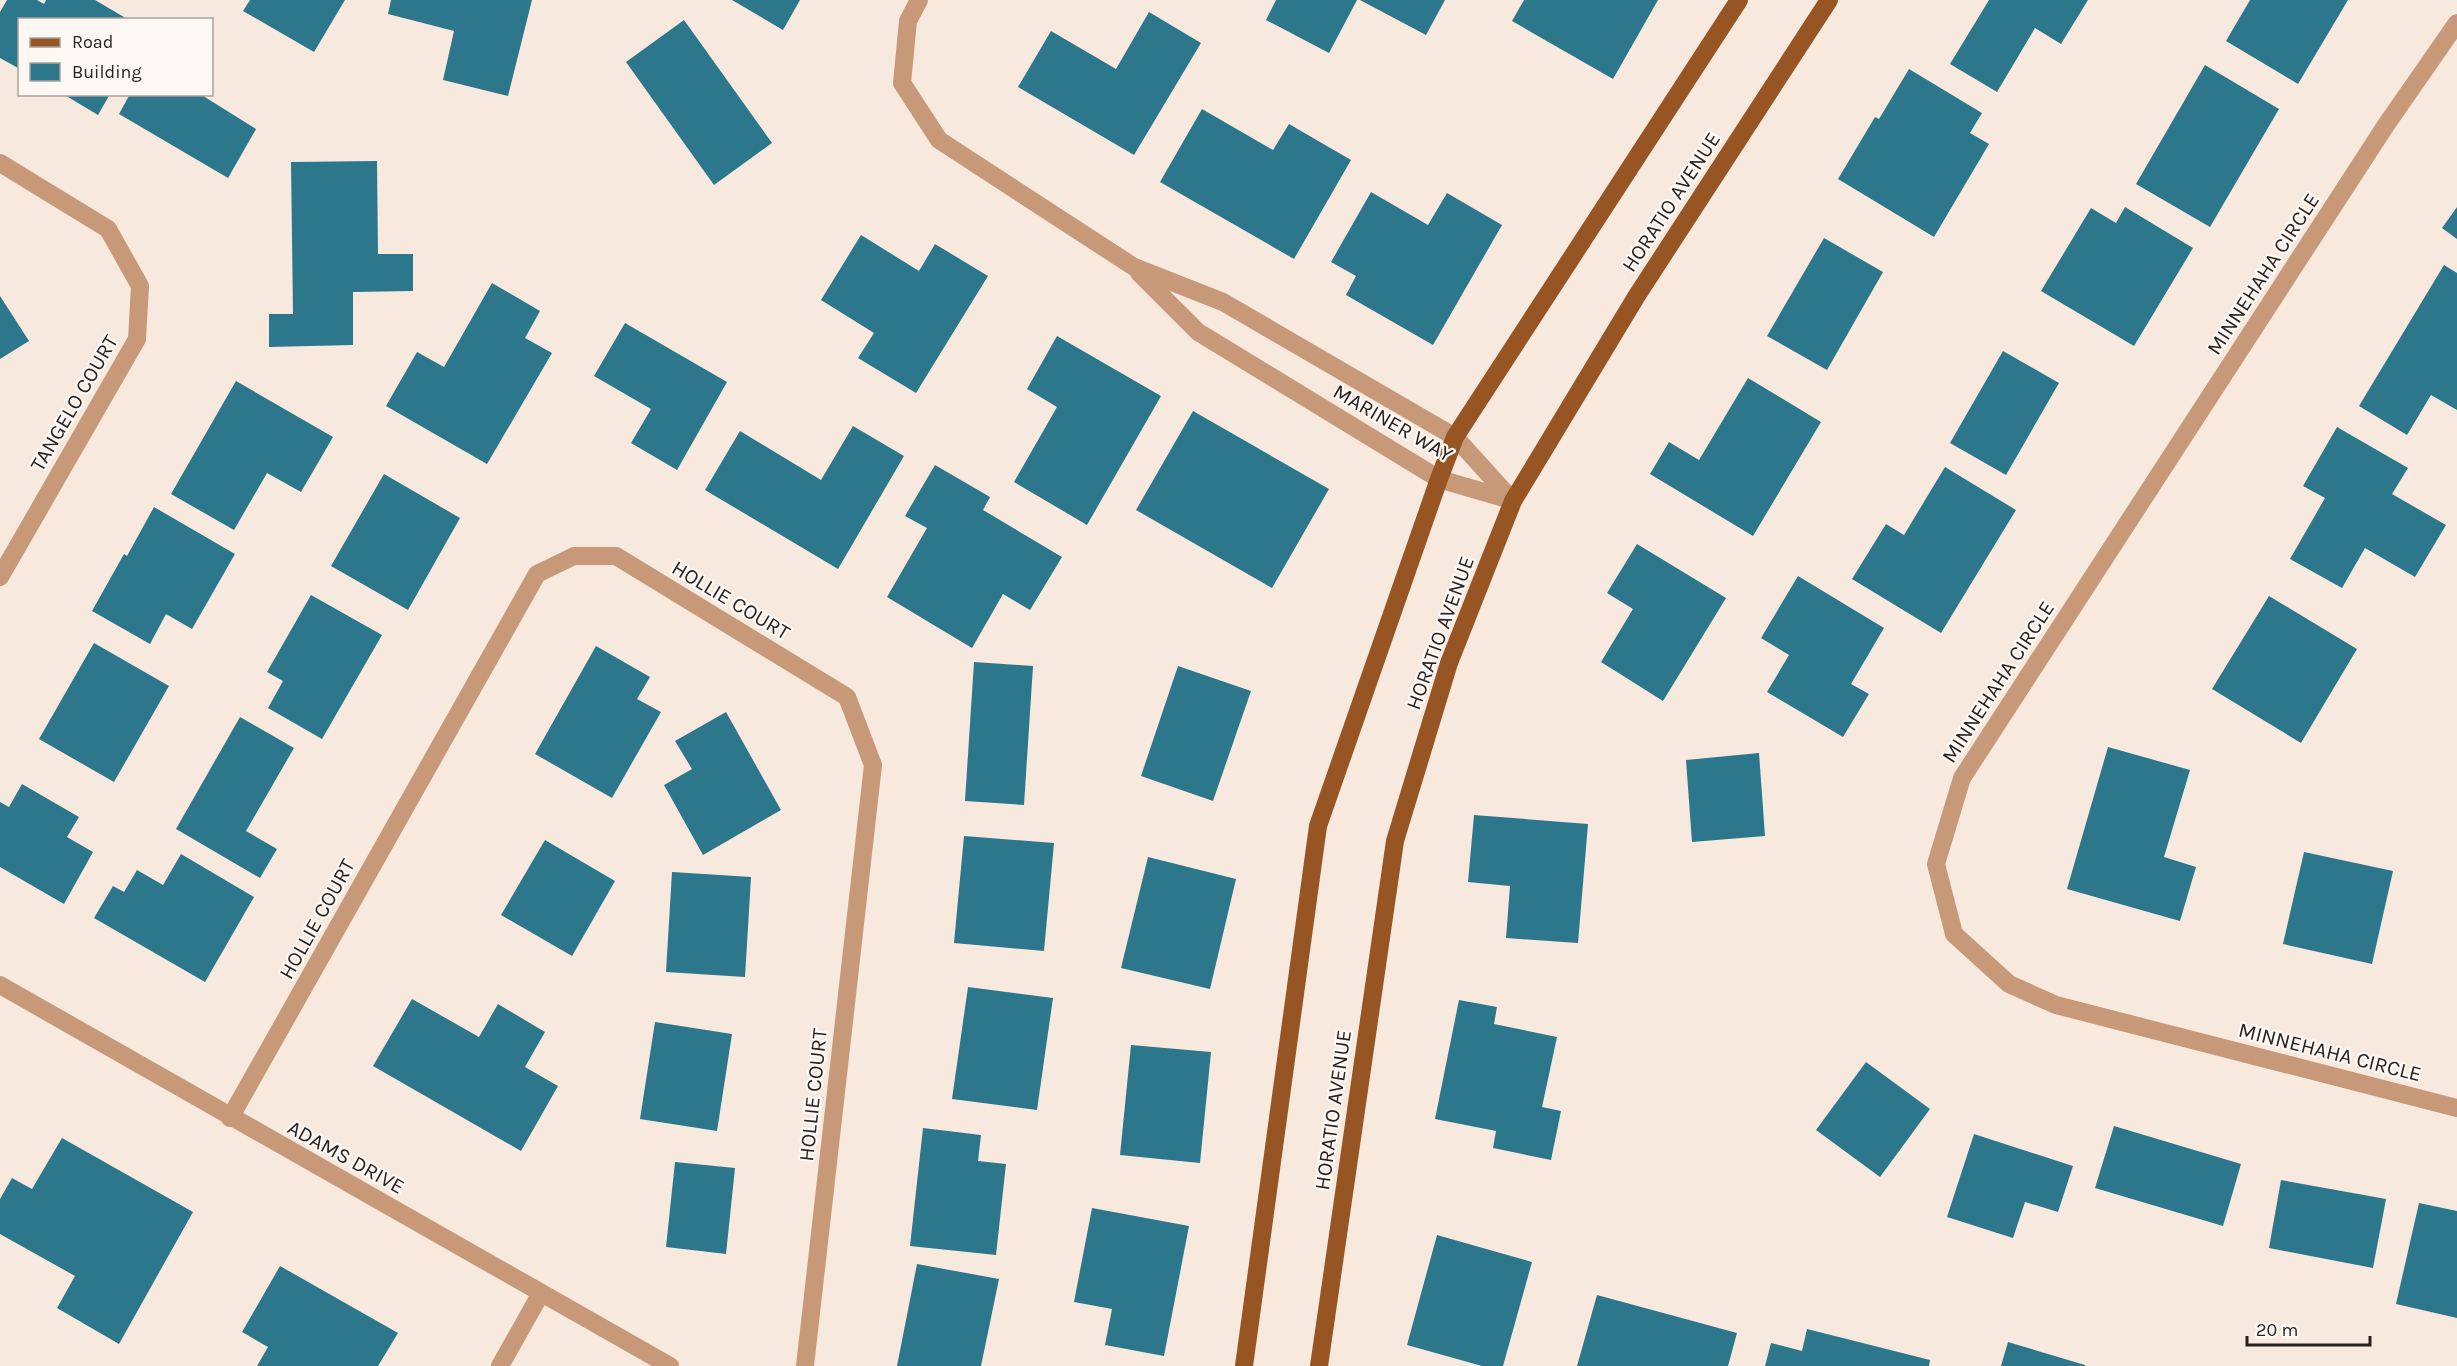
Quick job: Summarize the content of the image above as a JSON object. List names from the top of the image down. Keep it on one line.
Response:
{"streets":{"main road":["HORATIO AVENUE"],"street":["MINNEHAHA CIRCLE","TANGELO COURT","MARINER WAY","HOLLIE COURT","ADAMS DRIVE"]},"crossings":[["HORATIO AVENUE","MARINER WAY"],["HOLLIE COURT","ADAMS DRIVE"]],"legend":["Road","Building"],"scale_bar":"20 m"}
